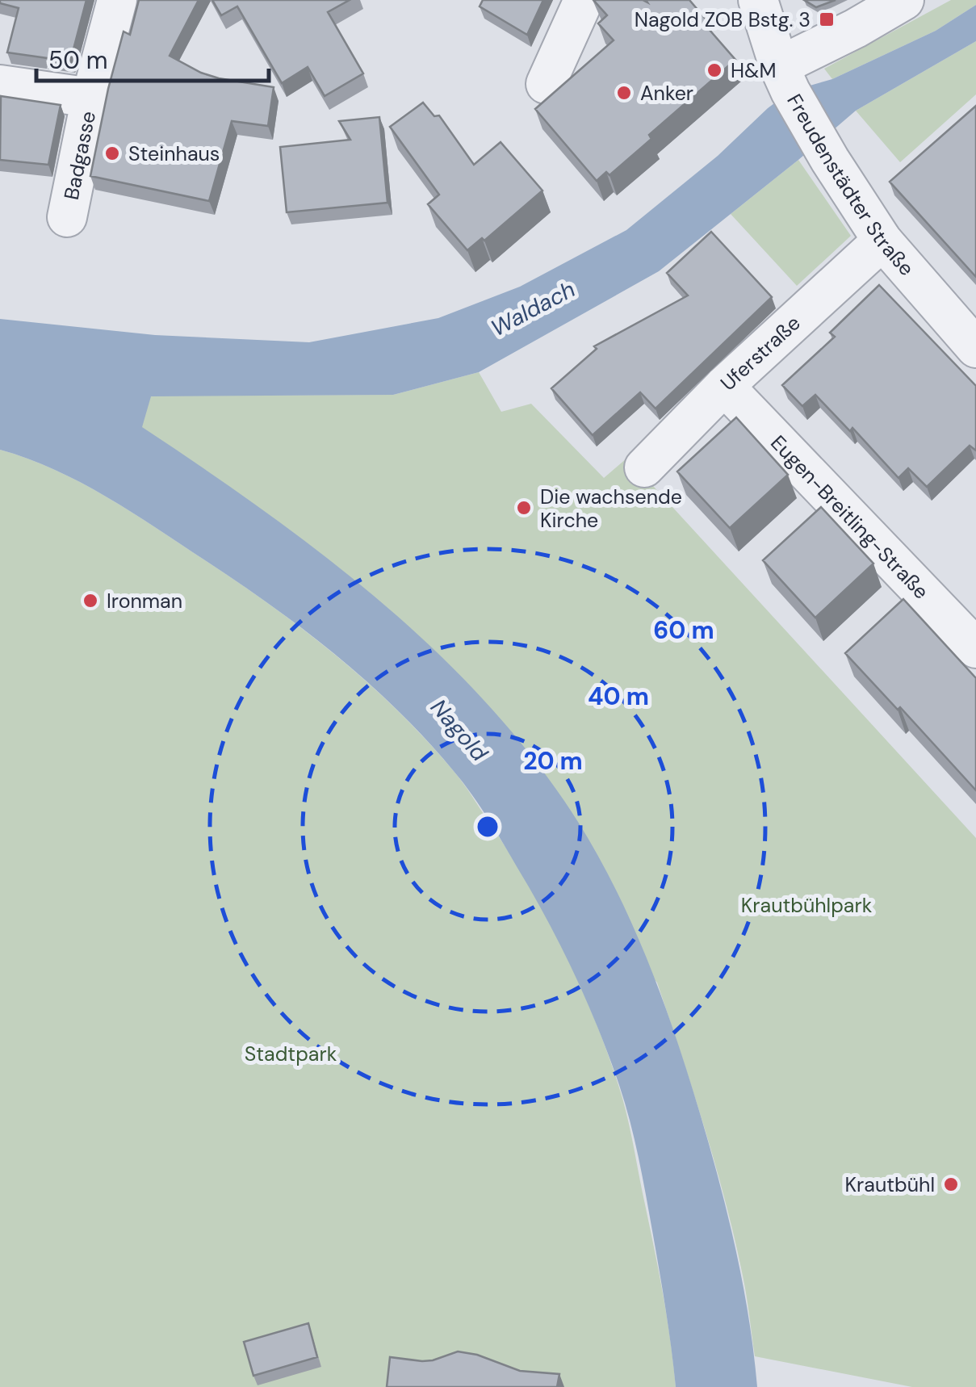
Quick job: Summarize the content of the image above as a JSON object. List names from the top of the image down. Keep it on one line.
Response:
{"streets":{"street":["Badgasse","Freudenstädter Straße","Uferstraße","Eugen-Breitling-Straße"]},"crossings":[["Freudenstädter Straße","Uferstraße"],["Uferstraße","Eugen-Breitling-Straße"]],"water":["Waldach","Nagold"],"parks":["Krautbühlpark","Stadtpark"],"places":{"transit":["Nagold ZOB Bstg. 3"],"other":["H&M","Anker","Steinhaus","Die wachsende Kirche","Ironman","Krautbühl"]},"scale_bar":"50 m","rings":["60 m","40 m","20 m"]}
